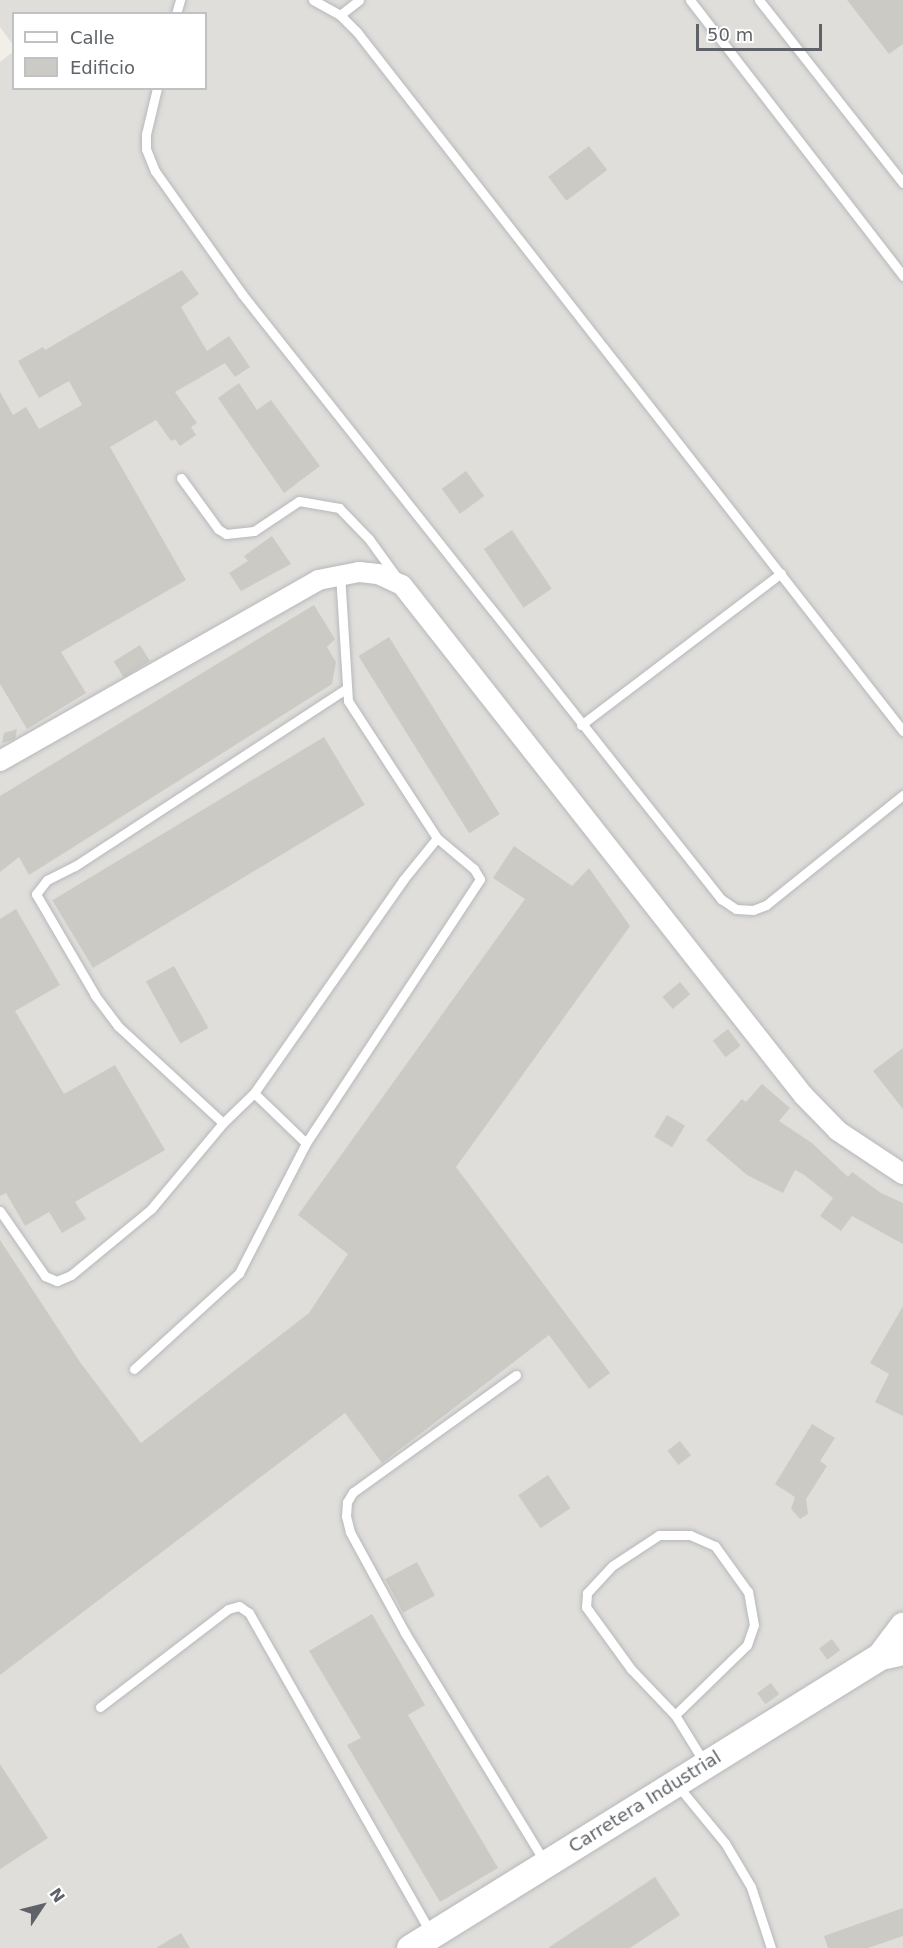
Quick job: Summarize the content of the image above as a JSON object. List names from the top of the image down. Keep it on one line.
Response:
{"streets":{"main road":["Carretera Industrial"]},"legend":["Calle","Edificio"],"scale_bar":"50 m","north":"top right"}
